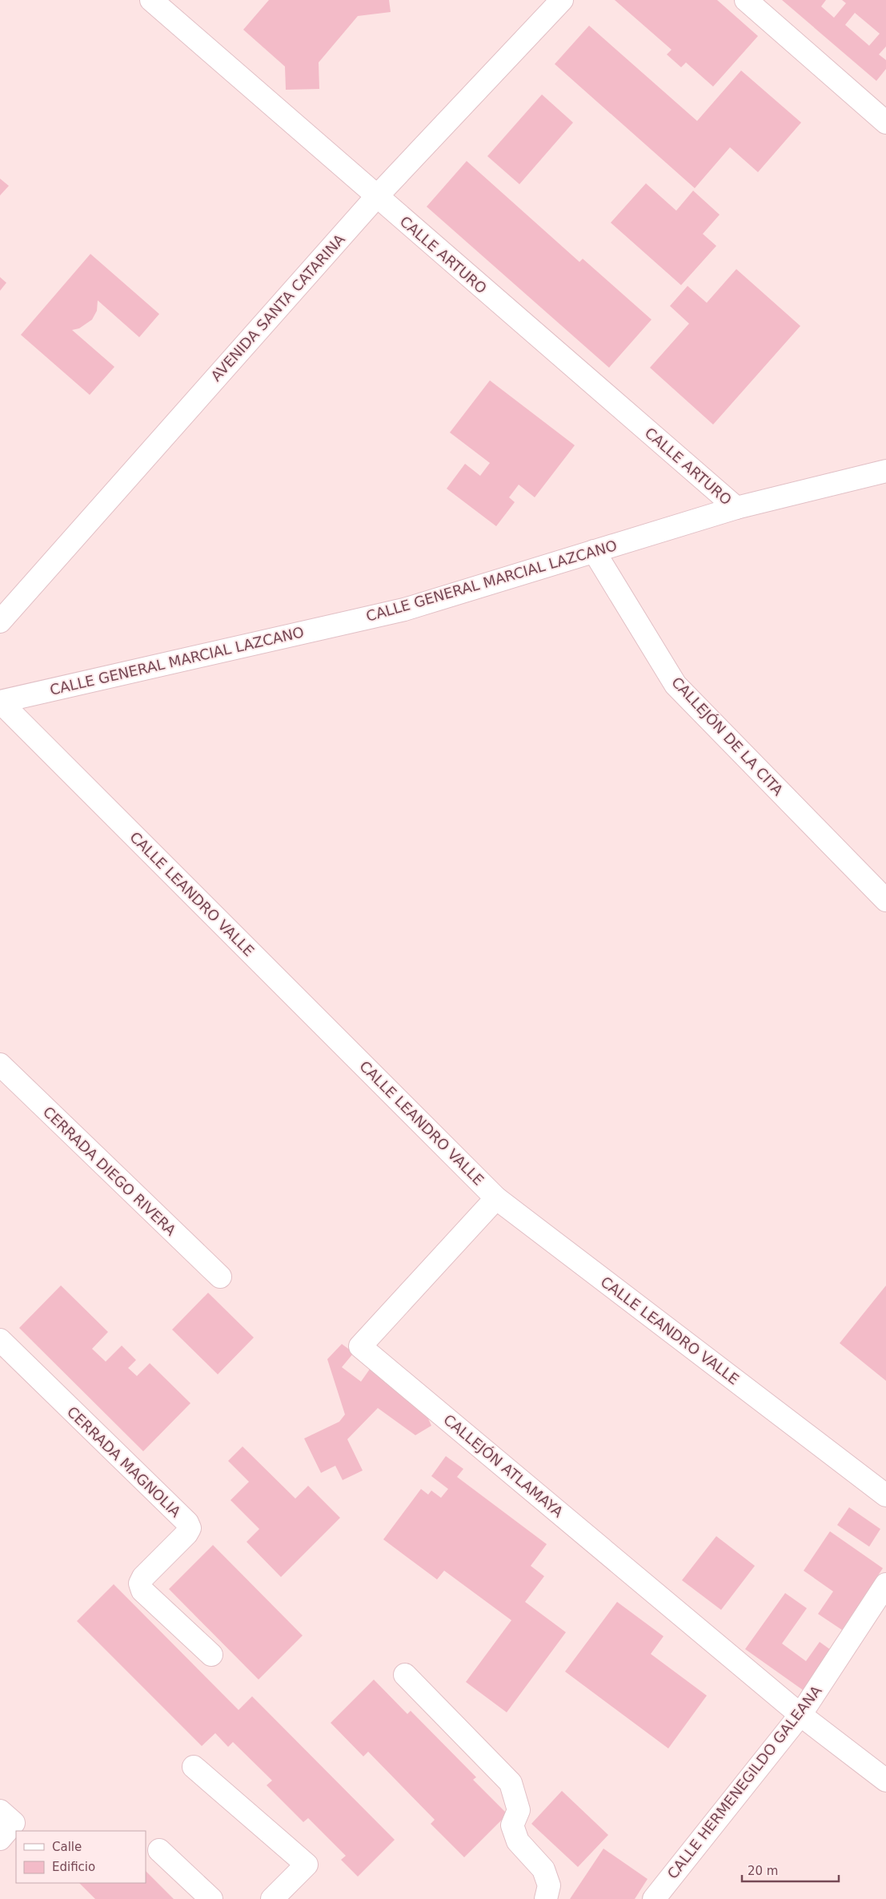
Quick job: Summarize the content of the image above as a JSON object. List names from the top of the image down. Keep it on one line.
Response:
{"streets":{"street":["CALLE ARTURO","AVENIDA SANTA CATARINA","CALLE GENERAL MARCIAL LAZCANO","CALLEJÓN DE LA CITA","CALLE LEANDRO VALLE","CERRADA DIEGO RIVERA","CERRADA MAGNOLIA","CALLEJÓN ATLAMAYA","CALLE HERMENEGILDO GALEANA"]},"crossings":[["CALLE ARTURO","AVENIDA SANTA CATARINA"],["CALLE ARTURO","CALLE GENERAL MARCIAL LAZCANO"],["CALLE GENERAL MARCIAL LAZCANO","CALLEJÓN DE LA CITA"],["CALLE GENERAL MARCIAL LAZCANO","CALLE LEANDRO VALLE"],["CALLE LEANDRO VALLE","CALLEJÓN ATLAMAYA"],["CALLEJÓN ATLAMAYA","CALLE HERMENEGILDO GALEANA"]],"legend":["Calle","Edificio"],"scale_bar":"20 m"}
